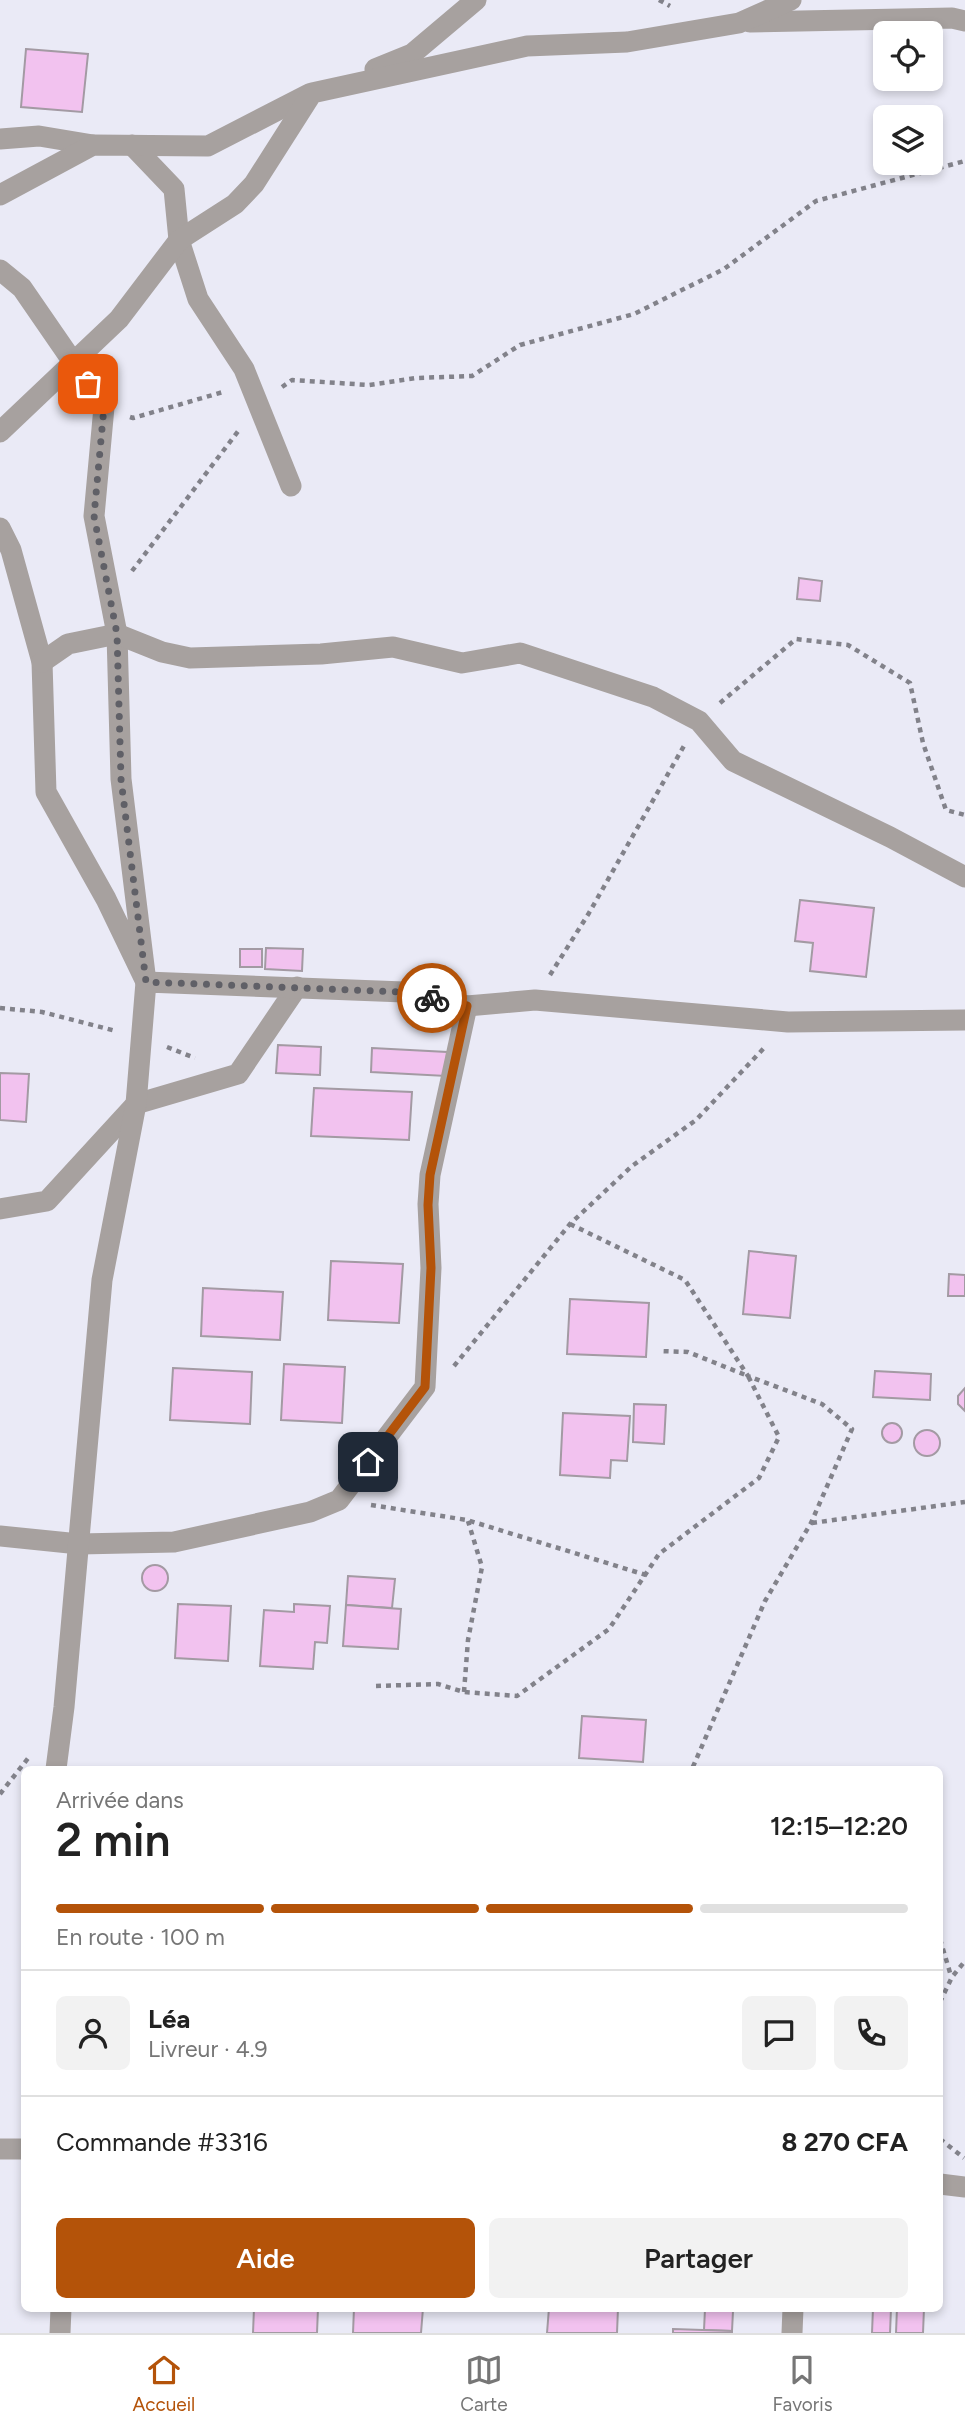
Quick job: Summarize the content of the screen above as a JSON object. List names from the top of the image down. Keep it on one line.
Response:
{"page":{"heading":["2 min","Arrivée dans","12:15–12:20"],"panel":["Léa","Livreur · 4.9","Commande #3316","8 270 CFA"],"bar":"En route · 100 m","buttons":["Aide","Partager"],"tabs":["Accueil","Carte","Favoris"]}}
